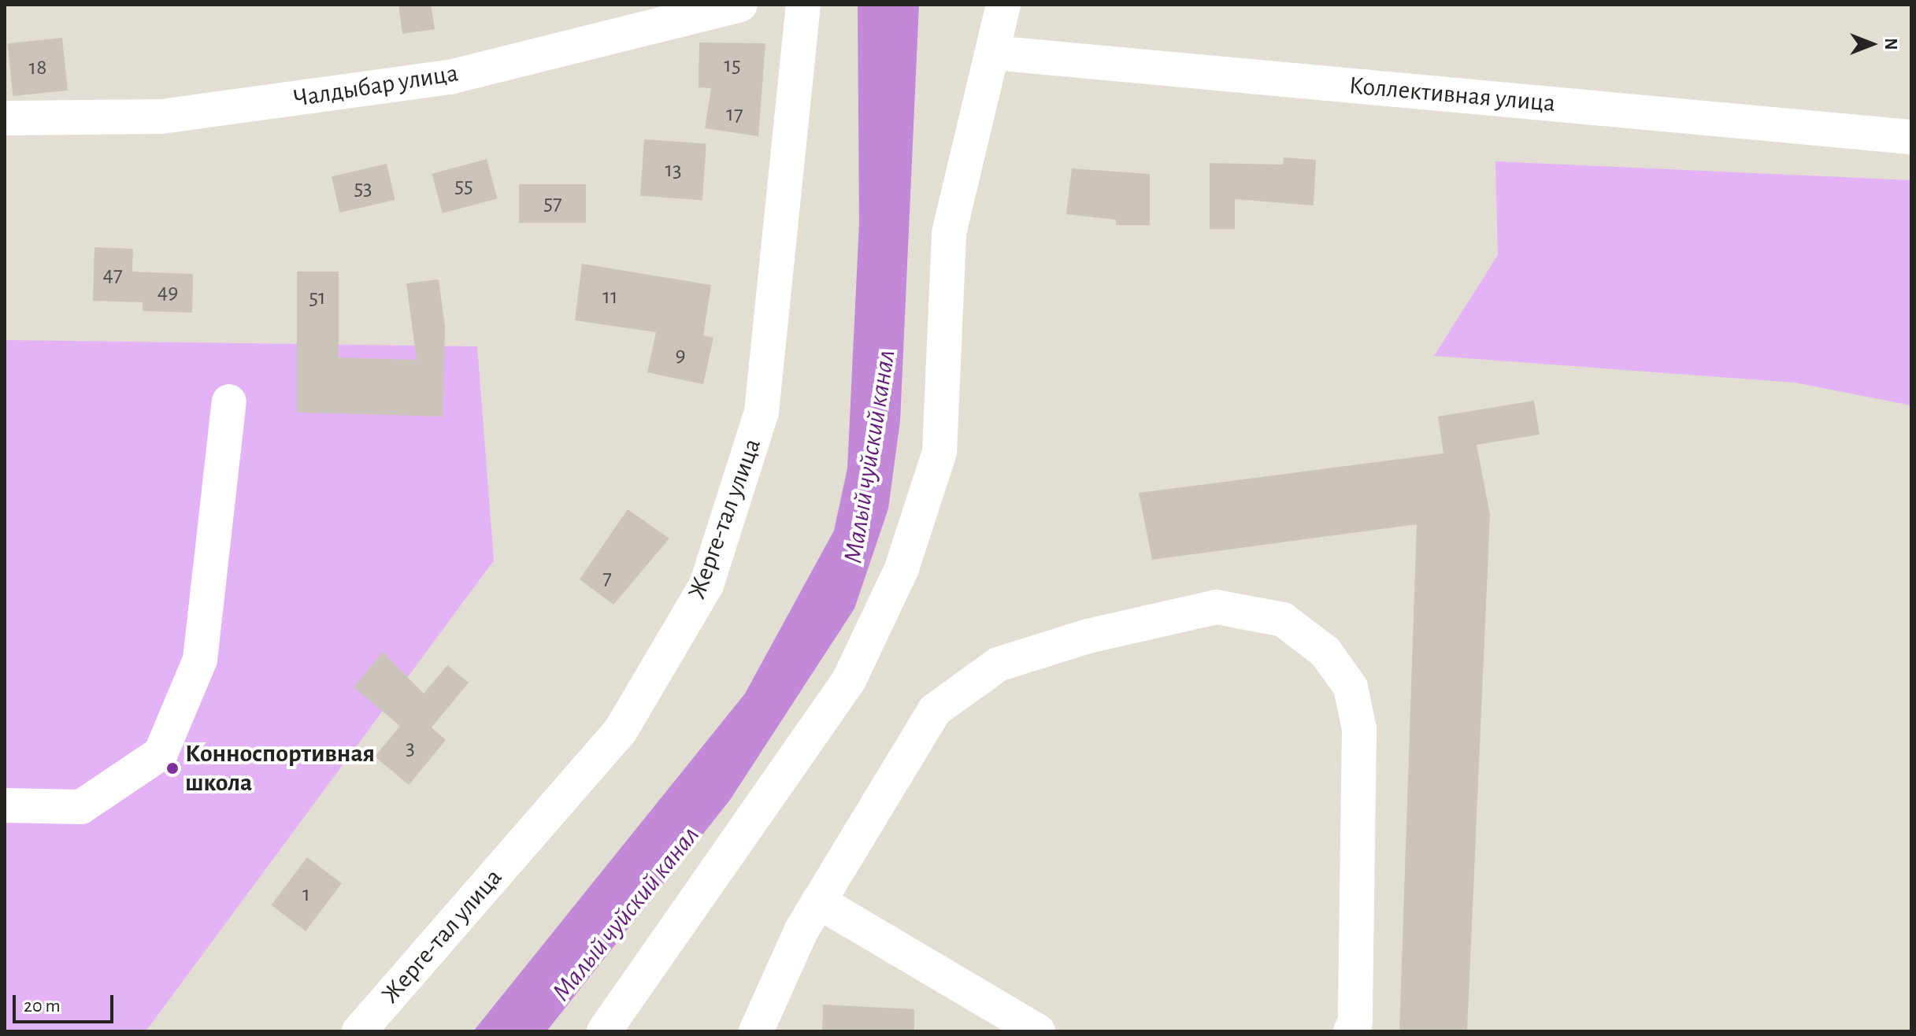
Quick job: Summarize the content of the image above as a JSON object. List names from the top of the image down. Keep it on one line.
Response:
{"streets":{"street":["Чалдыбар улица","Коллективная улица","Жерге-тал улица"]},"water":["Малый чуйский канал"],"places":["Конноспортивная школа"],"house_numbers":["15","18","17","13","55","53","57","47","49","11","51","9","7","3","1"],"scale_bar":"20 m","north":"right"}
